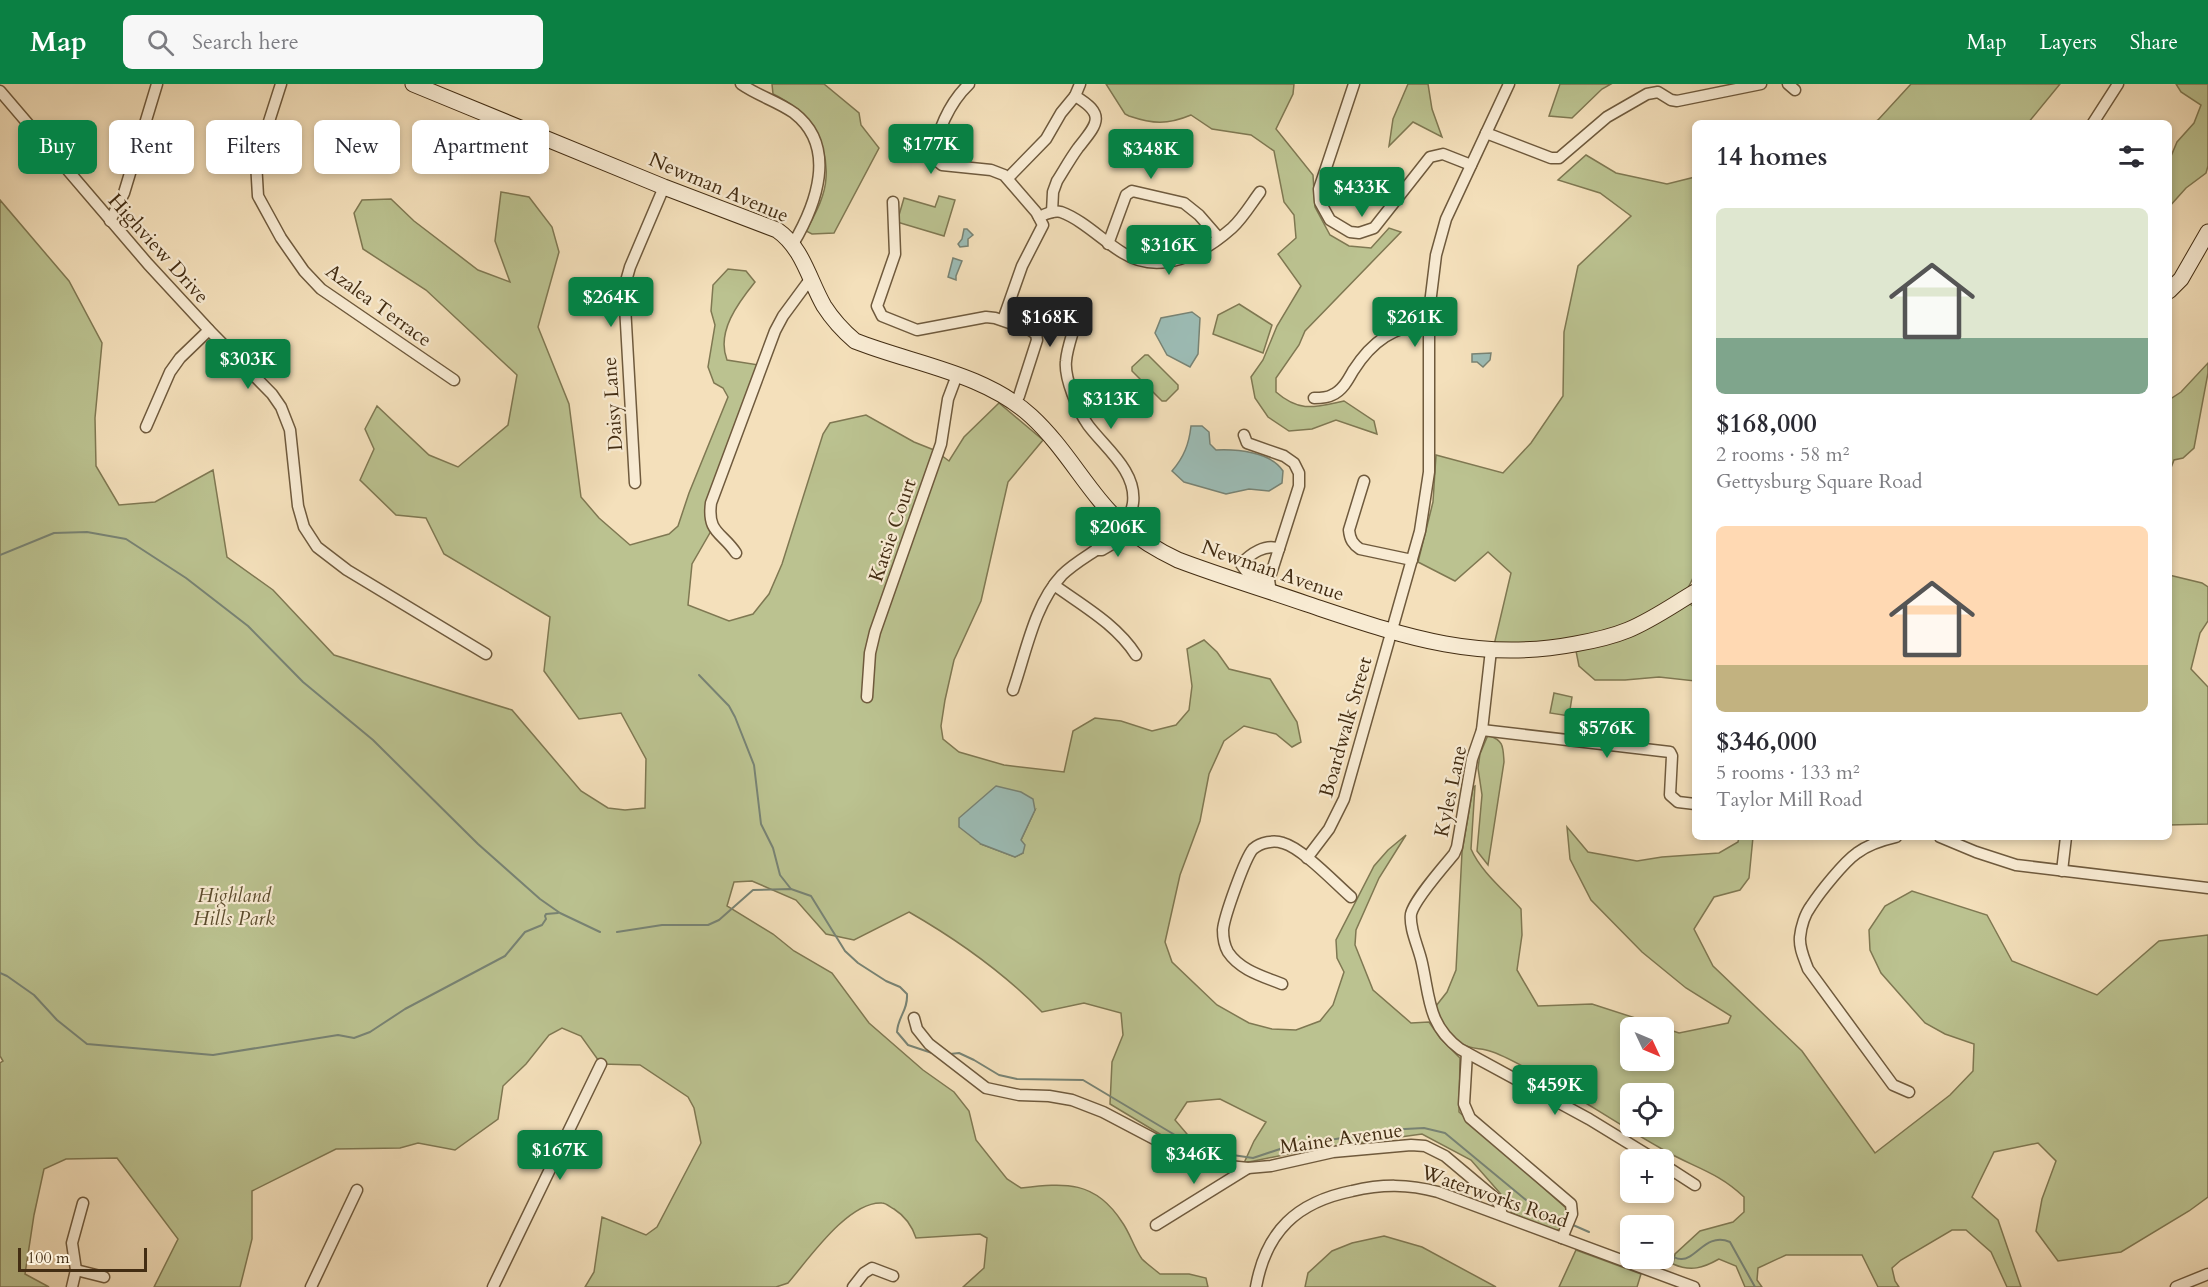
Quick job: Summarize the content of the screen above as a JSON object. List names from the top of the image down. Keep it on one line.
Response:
{"streets":{"street":["Newman Avenue","Highview Drive","Azalea Terrace","Daisy Lane","Katsie Court","Boardwalk Street","Kyles Lane","Maine Avenue","Waterworks Road"]},"crossings":[["Newman Avenue","Daisy Lane"],["Newman Avenue","Katsie Court"],["Newman Avenue","Boardwalk Street"],["Newman Avenue","Kyles Lane"],["Maine Avenue","Waterworks Road"]],"parks":["Highland Hills Park"],"scale_bar":"100 m","north":"bottom right","page":{"header":"Map","search":"Search here","nav":["Map","Layers","Share"],"chip":["Buy","Rent","Filters","New","Apartment"],"heading":"14 homes","price":["$177K","$348K","$433K","$316K","$264K","$168K","$261K","$303K","$313K","$206K","$576K","$459K","$167K","$346K"],"list":[{"name":"$168,000","note":"2 rooms · 58 m² · Gettysburg Square Road"},{"name":"$346,000","note":"5 rooms · 133 m² · Taylor Mill Road"}],"map_buttons":["+","−"],"scale":"100 m"}}
